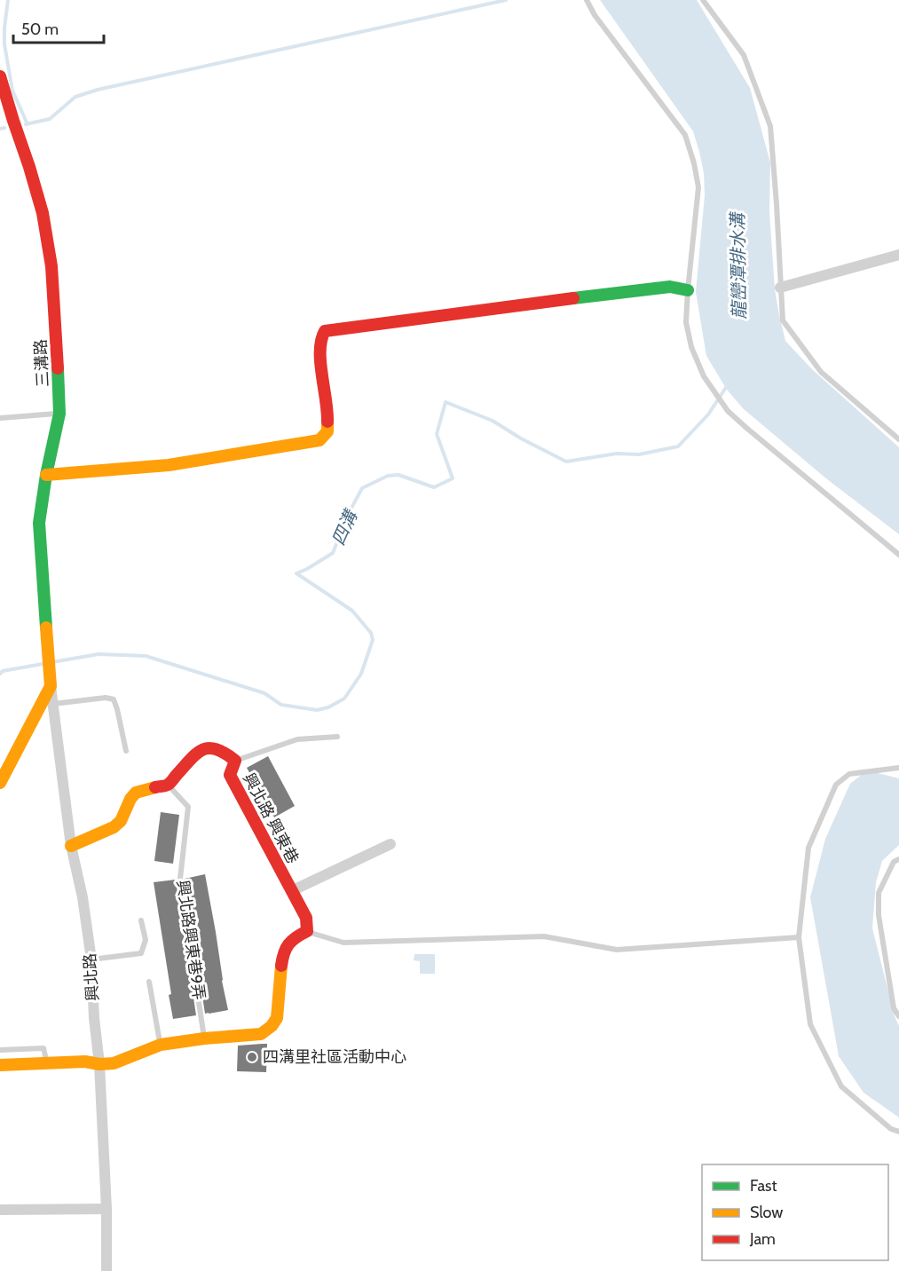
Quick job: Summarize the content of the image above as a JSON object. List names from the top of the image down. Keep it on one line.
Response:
{"streets":{"street":["三溝路","興北路 興東巷","興北路"],"lane":["興北路興東巷9弄"]},"crossings":[["三溝路","興北路"]],"water":["龍巒潭排水溝","四溝"],"places":["四溝里社區活動中心"],"legend":["Fast","Slow","Jam"],"scale_bar":"50 m"}
